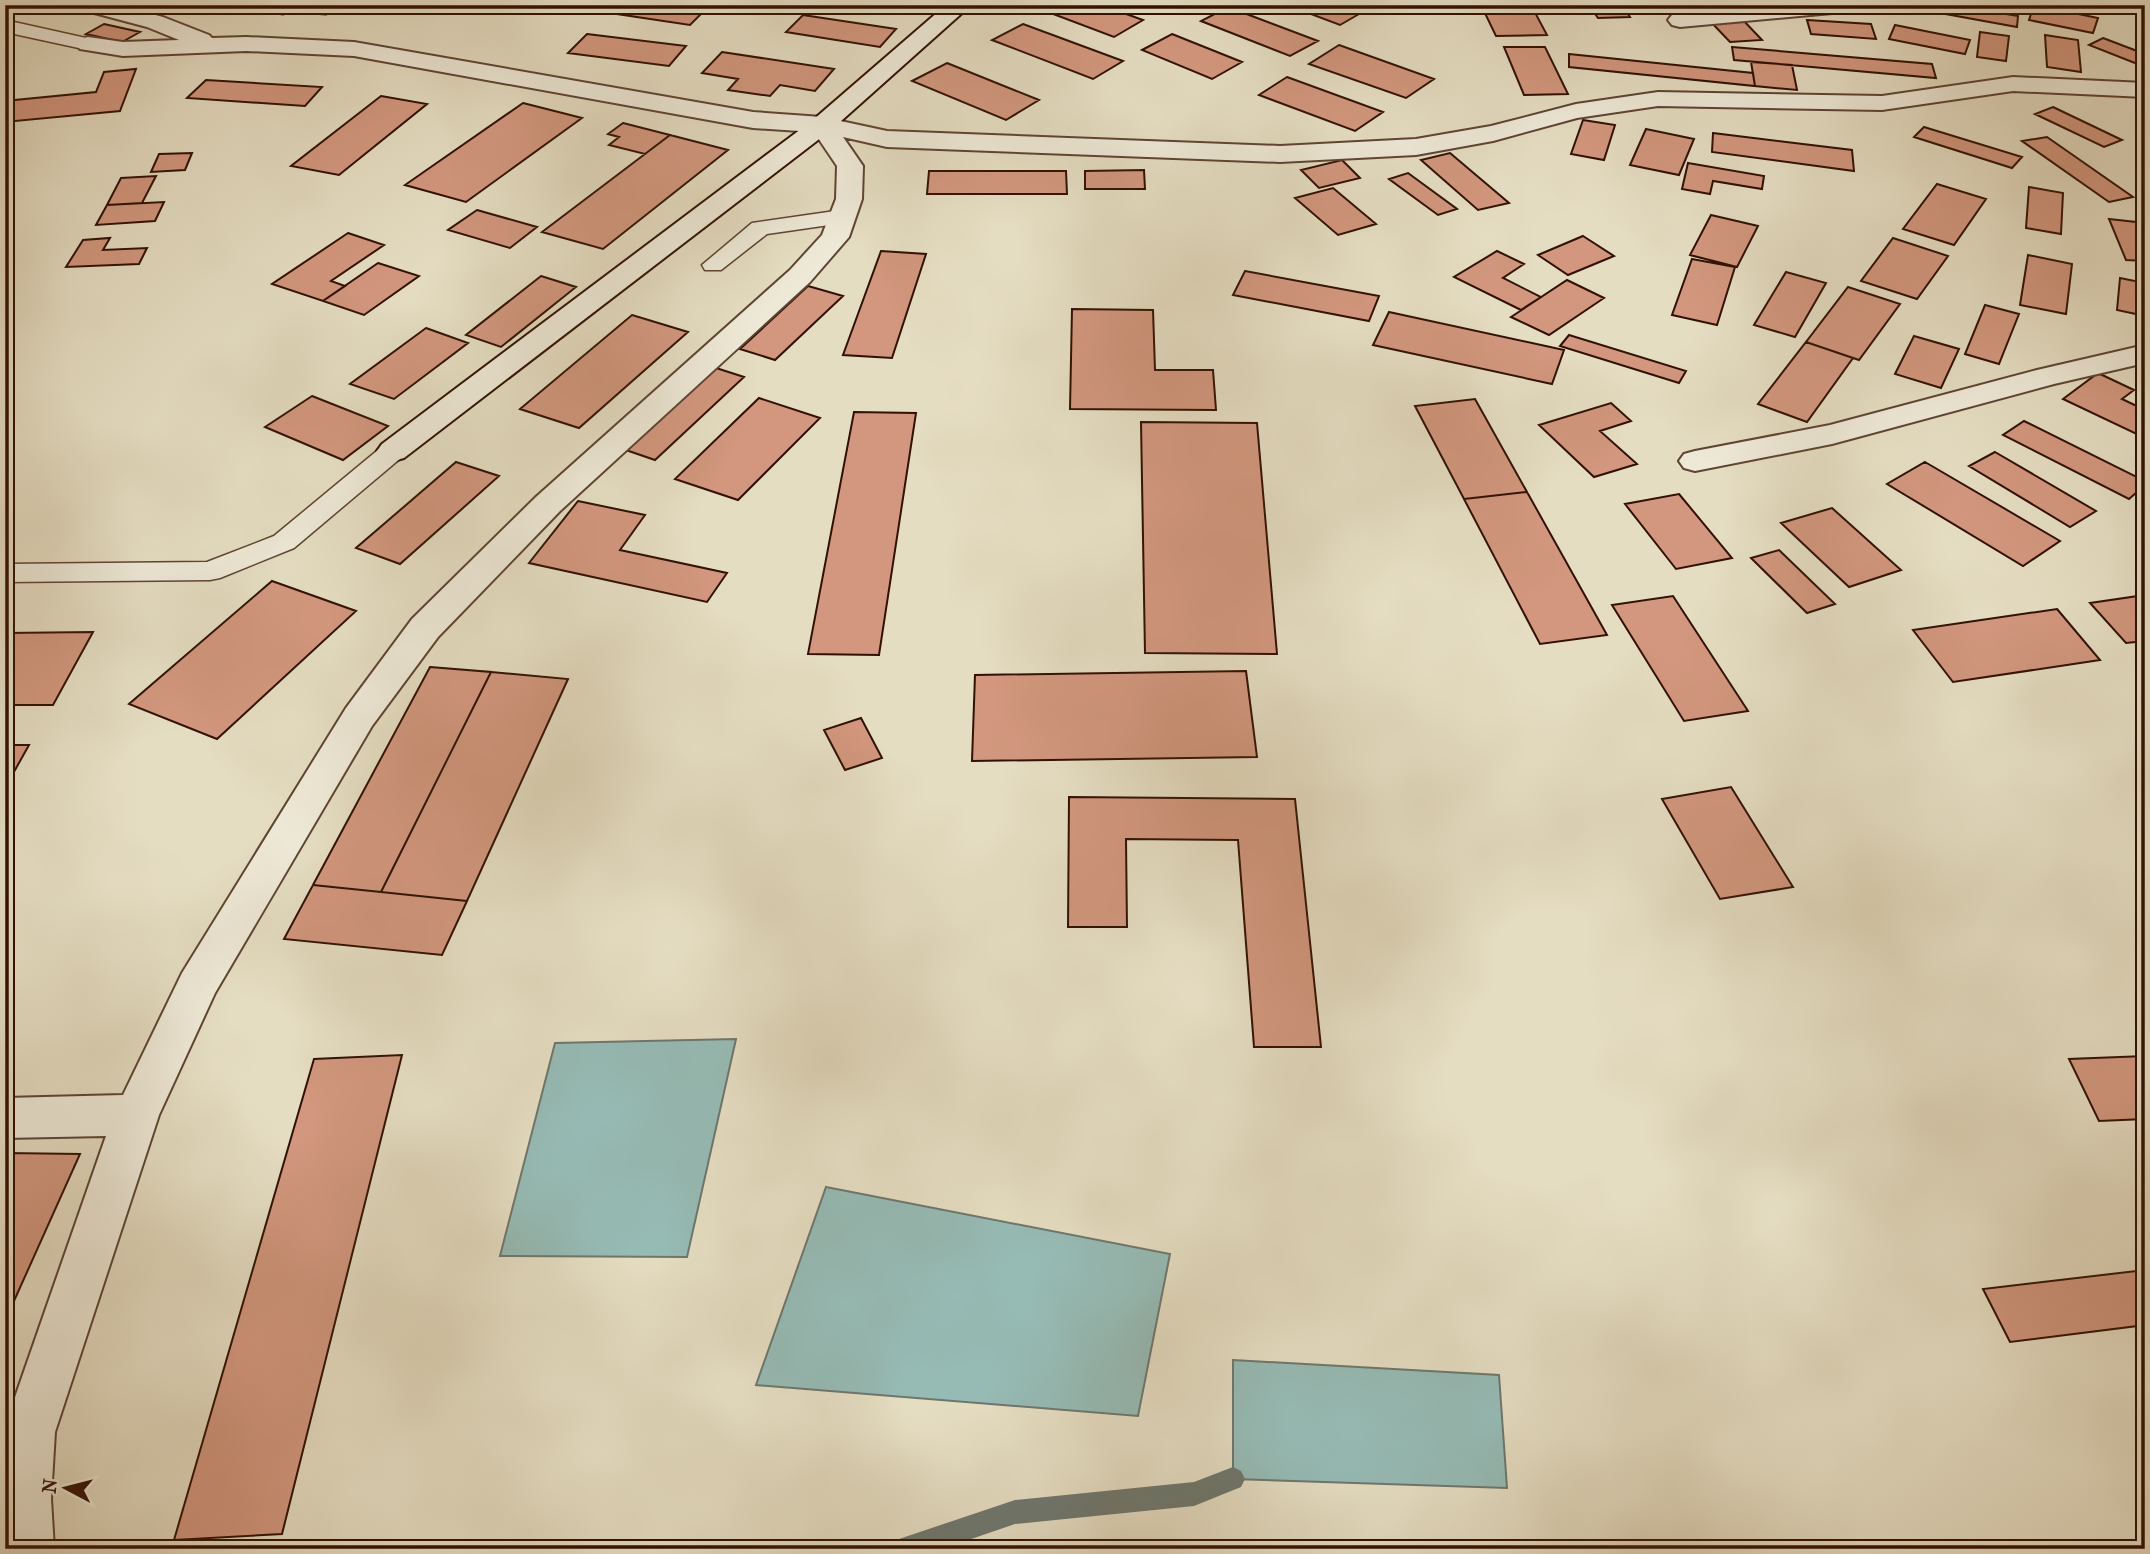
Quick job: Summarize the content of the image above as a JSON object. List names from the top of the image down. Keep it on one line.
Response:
{"north":"left"}
